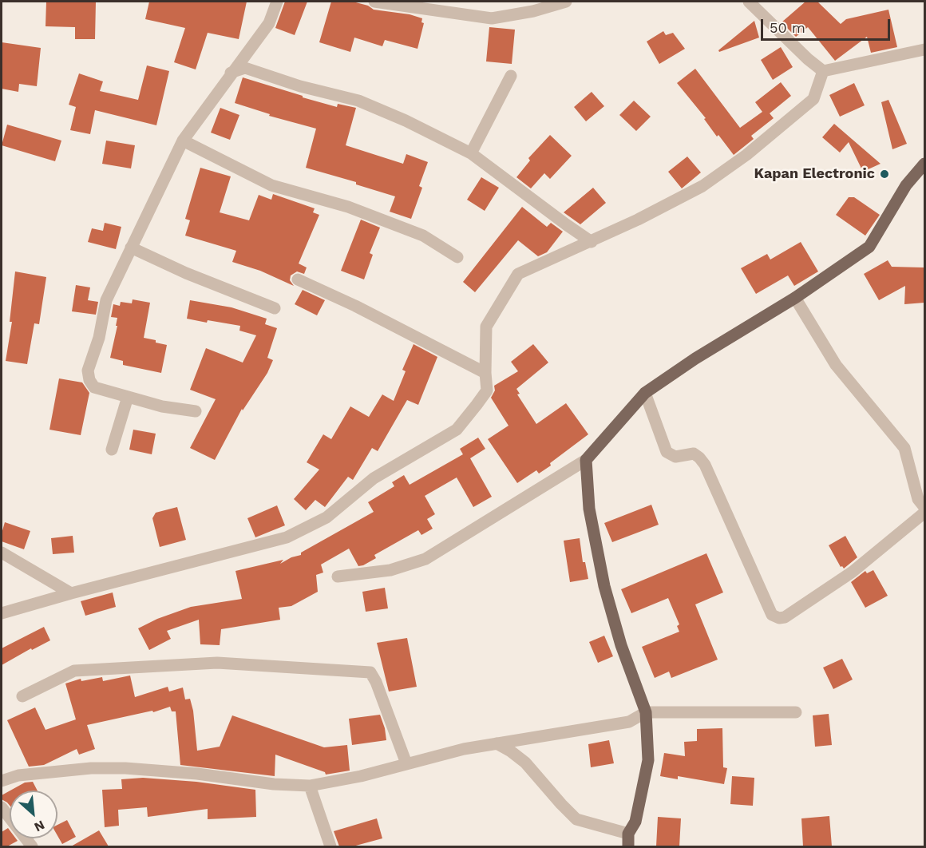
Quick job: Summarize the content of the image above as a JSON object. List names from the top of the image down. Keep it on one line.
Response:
{"places":["Kapan Electronic"],"scale_bar":"50 m","north":"bottom right"}
